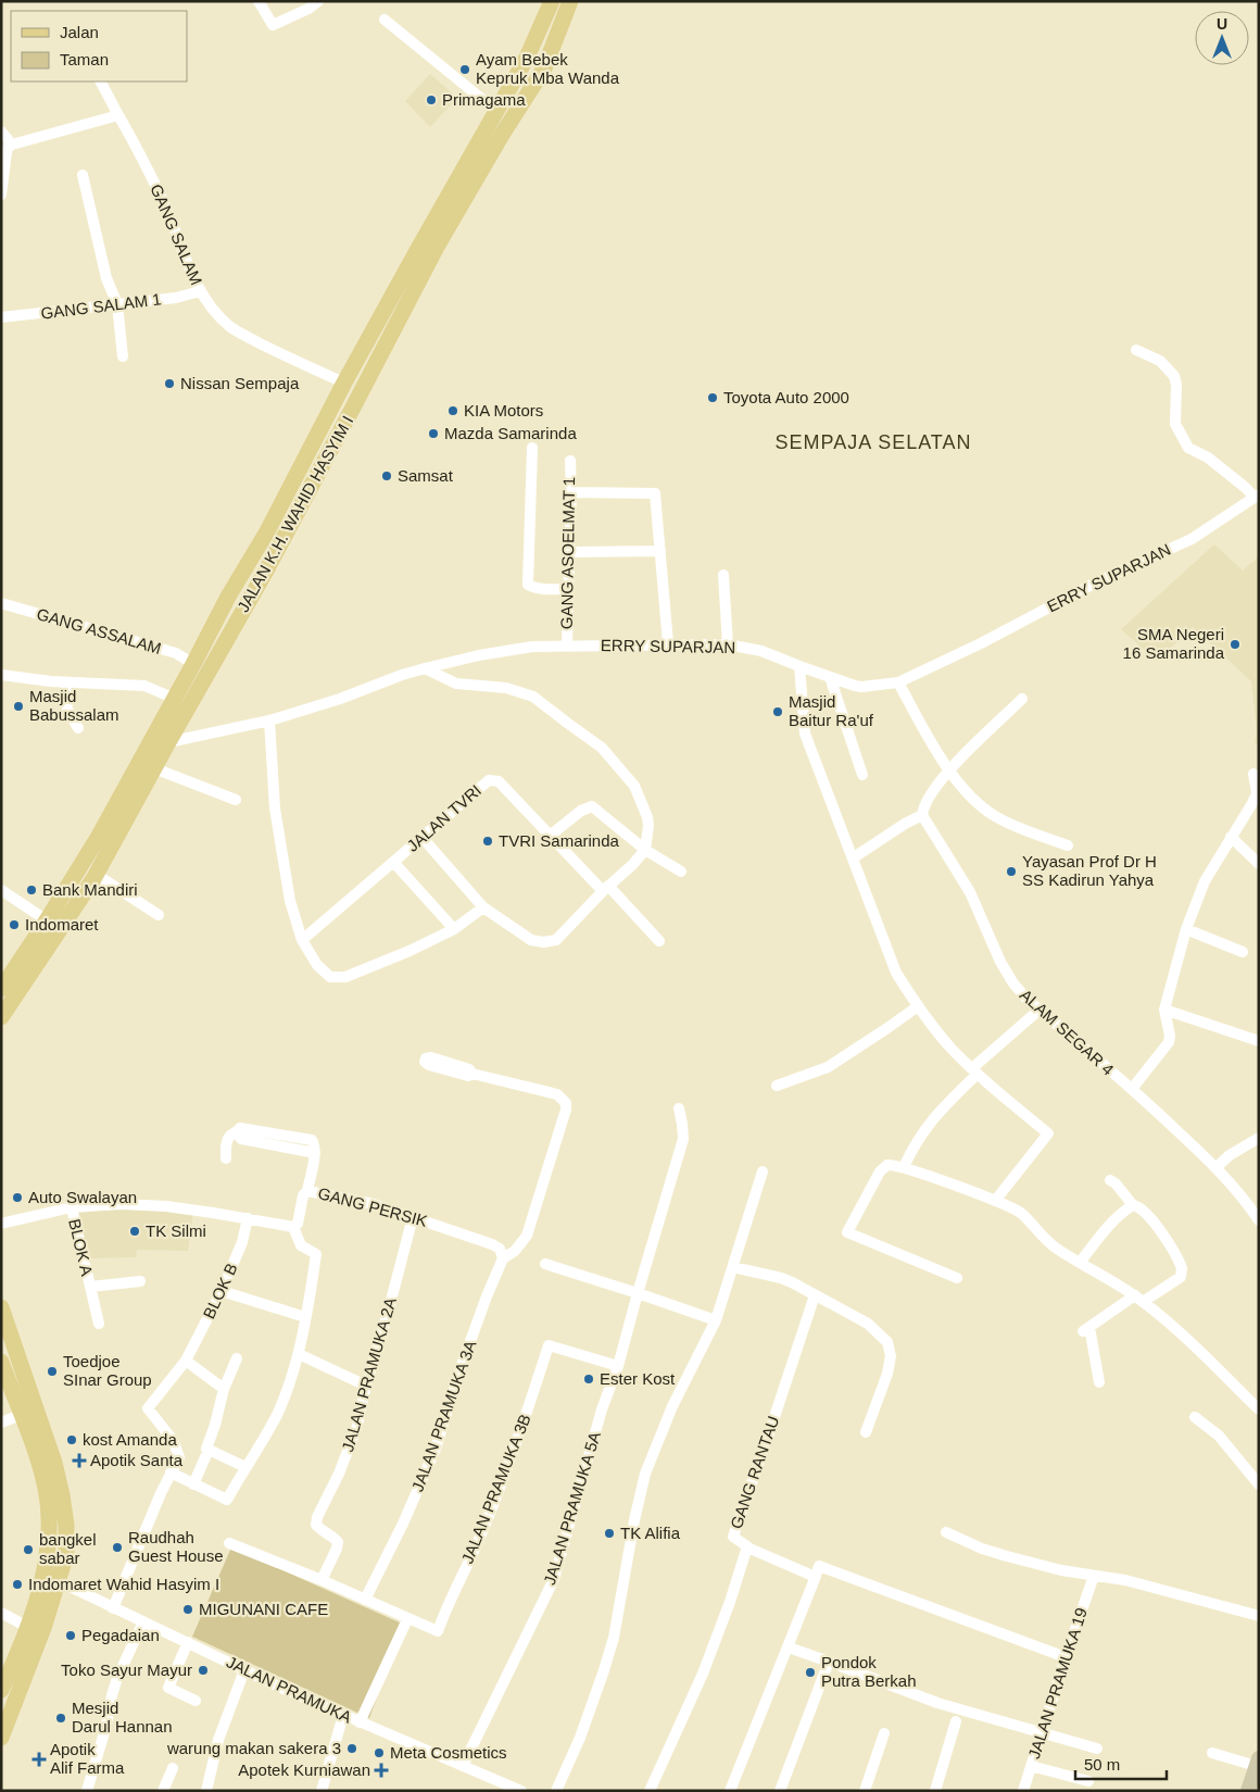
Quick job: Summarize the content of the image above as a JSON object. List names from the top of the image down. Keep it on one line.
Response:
{"streets":{"main road":["JALAN K.H. WAHID HASYIM I"],"street":["GANG SALAM","GANG SALAM 1","GANG ASOELMAT 1","ERRY SUPARJAN","GANG ASSALAM","JALAN TVRI","ALAM SEGAR 4","GANG PERSIK","BLOK A","BLOK B","JALAN PRAMUKA 2A","JALAN PRAMUKA 3A","GANG RANTAU","JALAN PRAMUKA 3B","JALAN PRAMUKA 5A","JALAN PRAMUKA 19","JALAN PRAMUKA"]},"crossings":[["GANG SALAM","GANG SALAM 1"],["GANG SALAM","JALAN K.H. WAHID HASYIM I"],["JALAN K.H. WAHID HASYIM I","ERRY SUPARJAN"],["JALAN K.H. WAHID HASYIM I","GANG ASSALAM"],["GANG ASOELMAT 1","ERRY SUPARJAN"],["GANG PERSIK","JALAN PRAMUKA 2A"],["GANG PERSIK","JALAN PRAMUKA 3A"],["JALAN PRAMUKA 3B","JALAN PRAMUKA 5A"],["JALAN PRAMUKA 5A","JALAN PRAMUKA"]],"districts":["SEMPAJA SELATAN"],"places":{"other":["Ayam Bebek Kepruk Mba Wanda","Primagama","Nissan Sempaja","Toyota Auto 2000","KIA Motors","Mazda Samarinda","Samsat","SMA Negeri 16 Samarinda","Masjid Babussalam","Masjid Baitur Ra'uf","TVRI Samarinda","Yayasan Prof Dr H SS Kadirun Yahya","Bank Mandiri","Indomaret","Auto Swalayan","TK Silmi","Toedjoe SInar Group","Ester Kost","kost Amanda","TK Alifia","Raudhah Guest House","bangkel sabar","Indomaret Wahid Hasyim I","MIGUNANI CAFE","Pegadaian","Toko Sayur Mayur","Pondok Putra Berkah","Mesjid Darul Hannan","warung makan sakera 3","Meta Cosmetics"],"health":["Apotik Santa","Apotik Alif Farma","Apotek Kurniawan"]},"legend":["Jalan","Taman"],"scale_bar":"50 m","north":"top"}
